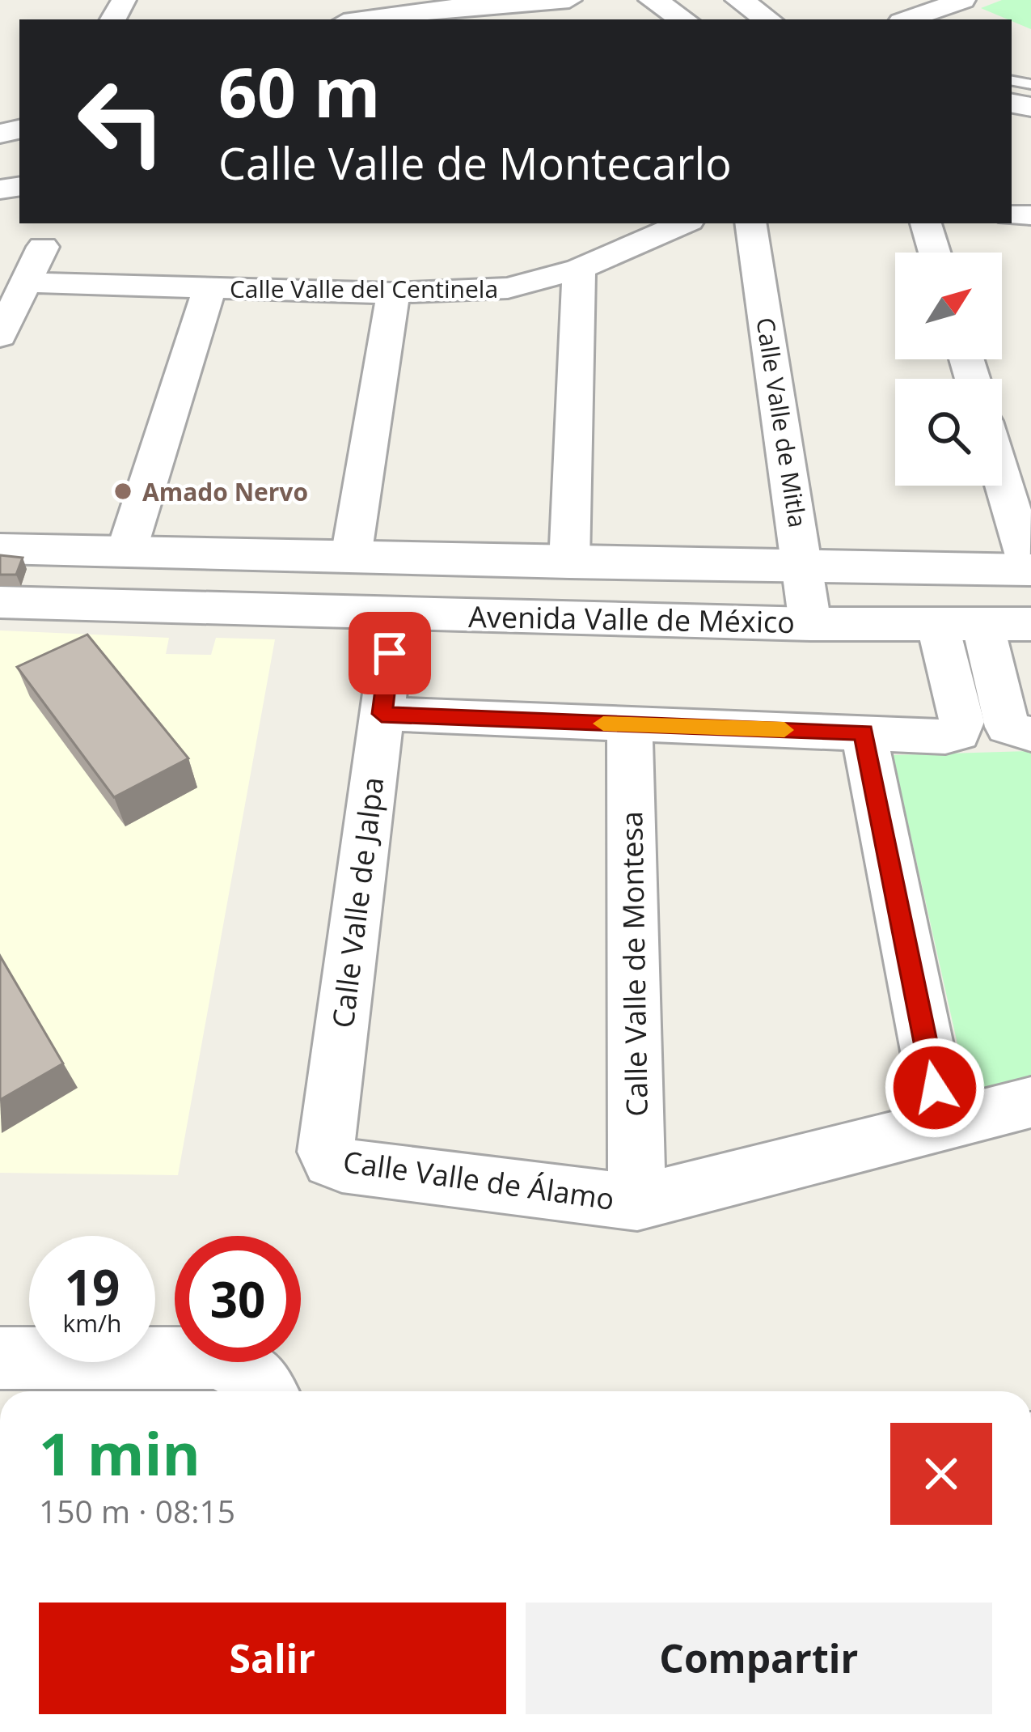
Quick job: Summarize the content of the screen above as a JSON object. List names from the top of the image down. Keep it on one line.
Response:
{"streets":{"street":["Calle Valle del Centinela","Calle Valle de Mitla","Avenida Valle de México","Calle Valle de Jalpa","Calle Valle de Montesa","Calle Valle de Álamo"]},"crossings":[["Calle Valle de Mitla","Avenida Valle de México"],["Calle Valle de Jalpa","Calle Valle de Álamo"],["Calle Valle de Montesa","Calle Valle de Álamo"]],"places":["Amado Nervo"],"north":"top right","page":{"turn":["60 m","Calle Valle de Montecarlo"],"speed":"19 km/h","limit":"30","heading":["1 min","150 m · 08:15"],"buttons":["Salir","Compartir"]}}
